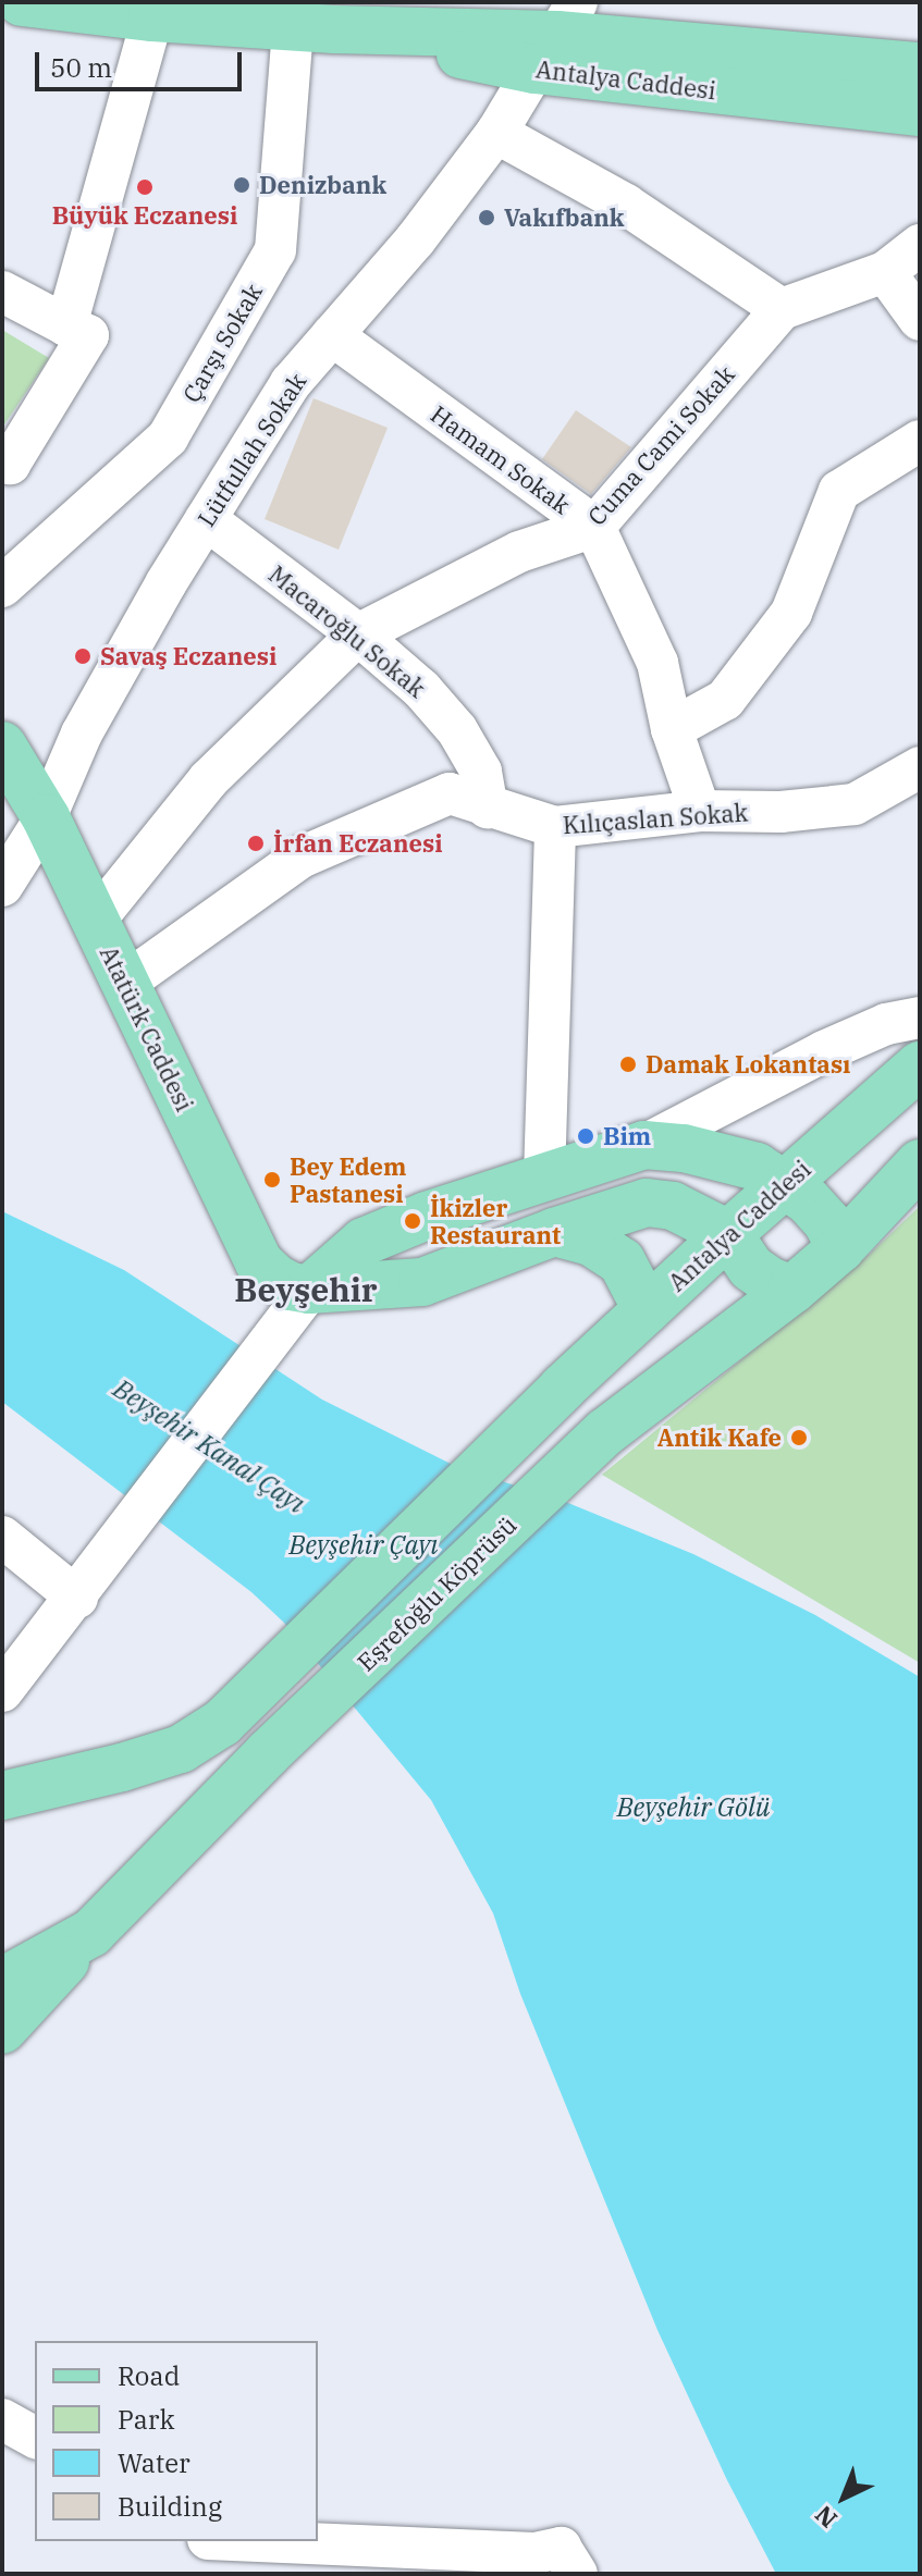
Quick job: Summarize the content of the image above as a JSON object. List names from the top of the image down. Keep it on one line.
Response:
{"streets":{"main road":["Antalya Caddesi","Atatürk Caddesi","Eşrefoğlu Köprüsü"],"street":["Çarşı Sokak","Cuma Cami Sokak","Lütfullah Sokak","Hamam Sokak","Macaroğlu Sokak","Kılıçaslan Sokak"]},"crossings":[["Antalya Caddesi","Çarşı Sokak"],["Antalya Caddesi","Lütfullah Sokak"],["Antalya Caddesi","Atatürk Caddesi"],["Cuma Cami Sokak","Hamam Sokak"],["Cuma Cami Sokak","Macaroğlu Sokak"],["Cuma Cami Sokak","Atatürk Caddesi"],["Lütfullah Sokak","Hamam Sokak"],["Lütfullah Sokak","Macaroğlu Sokak"],["Lütfullah Sokak","Atatürk Caddesi"],["Hamam Sokak","Kılıçaslan Sokak"],["Macaroğlu Sokak","Kılıçaslan Sokak"],["Kılıçaslan Sokak","Atatürk Caddesi"]],"districts":["Beyşehir"],"water":["Beyşehir Kanal Çayı","Beyşehir Çayı","Beyşehir Gölü"],"places":["Denizbank","Büyük Eczanesi","Vakıfbank","Savaş Eczanesi","İrfan Eczanesi","Damak Lokantası","Bim","Bey Edem Pastanesi","İkizler Restaurant","Antik Kafe"],"legend":["Road","Park","Water","Building"],"scale_bar":"50 m","north":"bottom left"}
